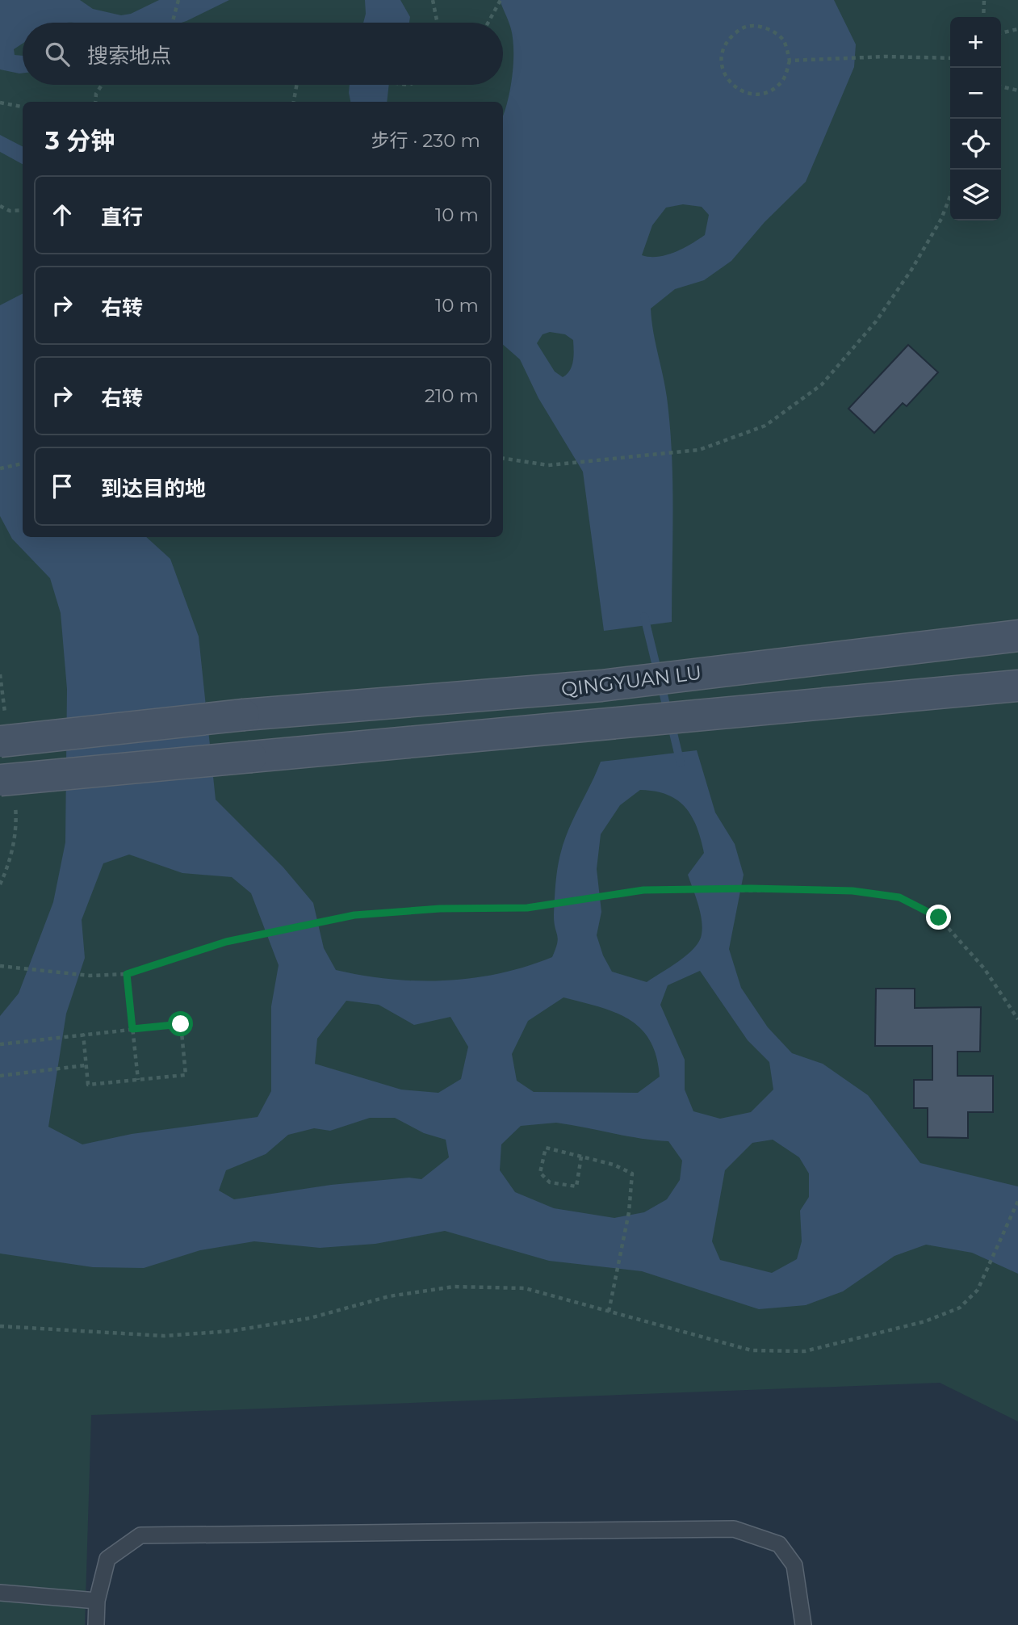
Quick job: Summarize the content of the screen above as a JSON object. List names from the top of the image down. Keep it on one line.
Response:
{"streets":{"street":["QINGYUAN LU"]},"page":{"map_buttons":["+","−"],"search":"搜索地点","heading":["3 分钟","步行 · 230 m"],"list":[["直行","10 m"],["右转","10 m"],["右转","210 m"],"到达目的地"]}}
